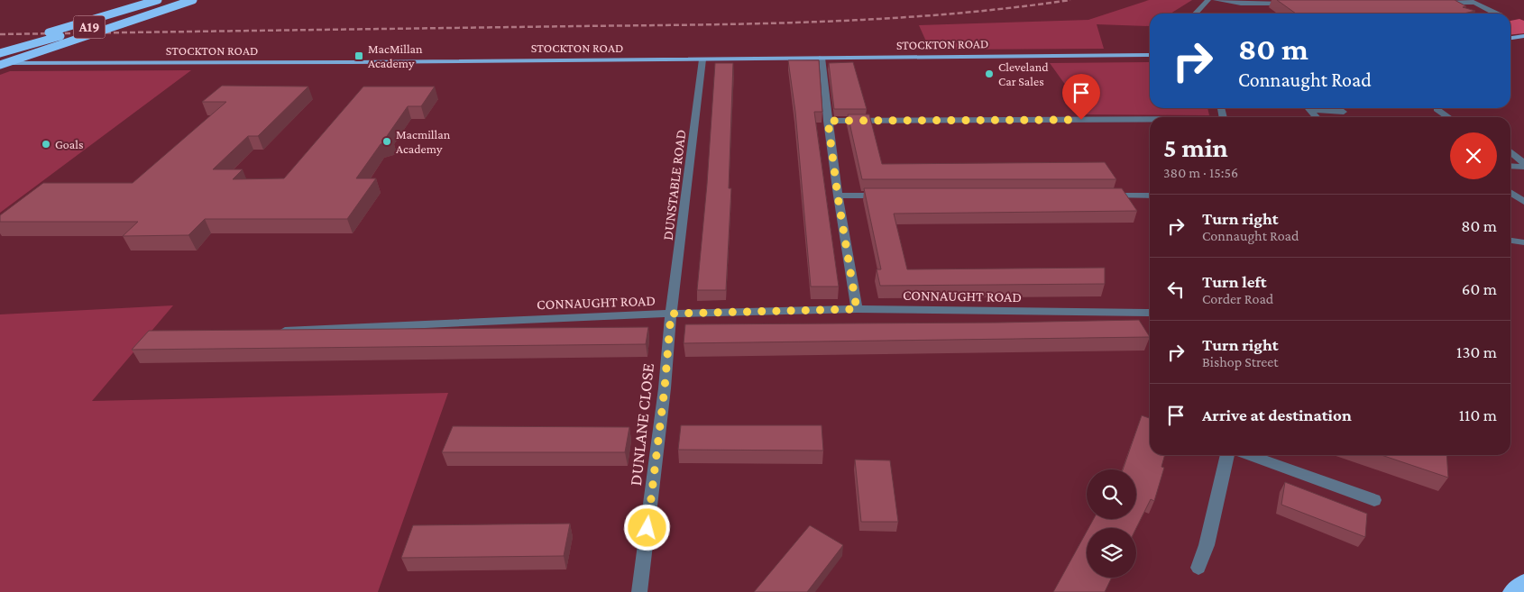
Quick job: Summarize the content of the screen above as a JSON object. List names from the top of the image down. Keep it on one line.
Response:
{"streets":{"highway":["A19"],"main road":["STOCKTON ROAD"],"street":["DUNSTABLE ROAD","CONNAUGHT ROAD","DUNLANE CLOSE"]},"crossings":[["STOCKTON ROAD","DUNSTABLE ROAD"],["DUNSTABLE ROAD","CONNAUGHT ROAD"],["DUNSTABLE ROAD","DUNLANE CLOSE"],["CONNAUGHT ROAD","DUNLANE CLOSE"]],"places":{"transit":["MacMillan Academy"],"other":["Cleveland Car Sales","Macmillan Academy","Goals"]},"page":{"turn":["80 m","Connaught Road"],"heading":["5 min","380 m · 15:56"],"list":[{"name":"Turn right","note":"Connaught Road","value":"80 m"},{"name":"Turn left","note":"Corder Road","value":"60 m"},{"name":"Turn right","note":"Bishop Street","value":"130 m"},{"name":"Arrive at destination","value":"110 m"}]}}
